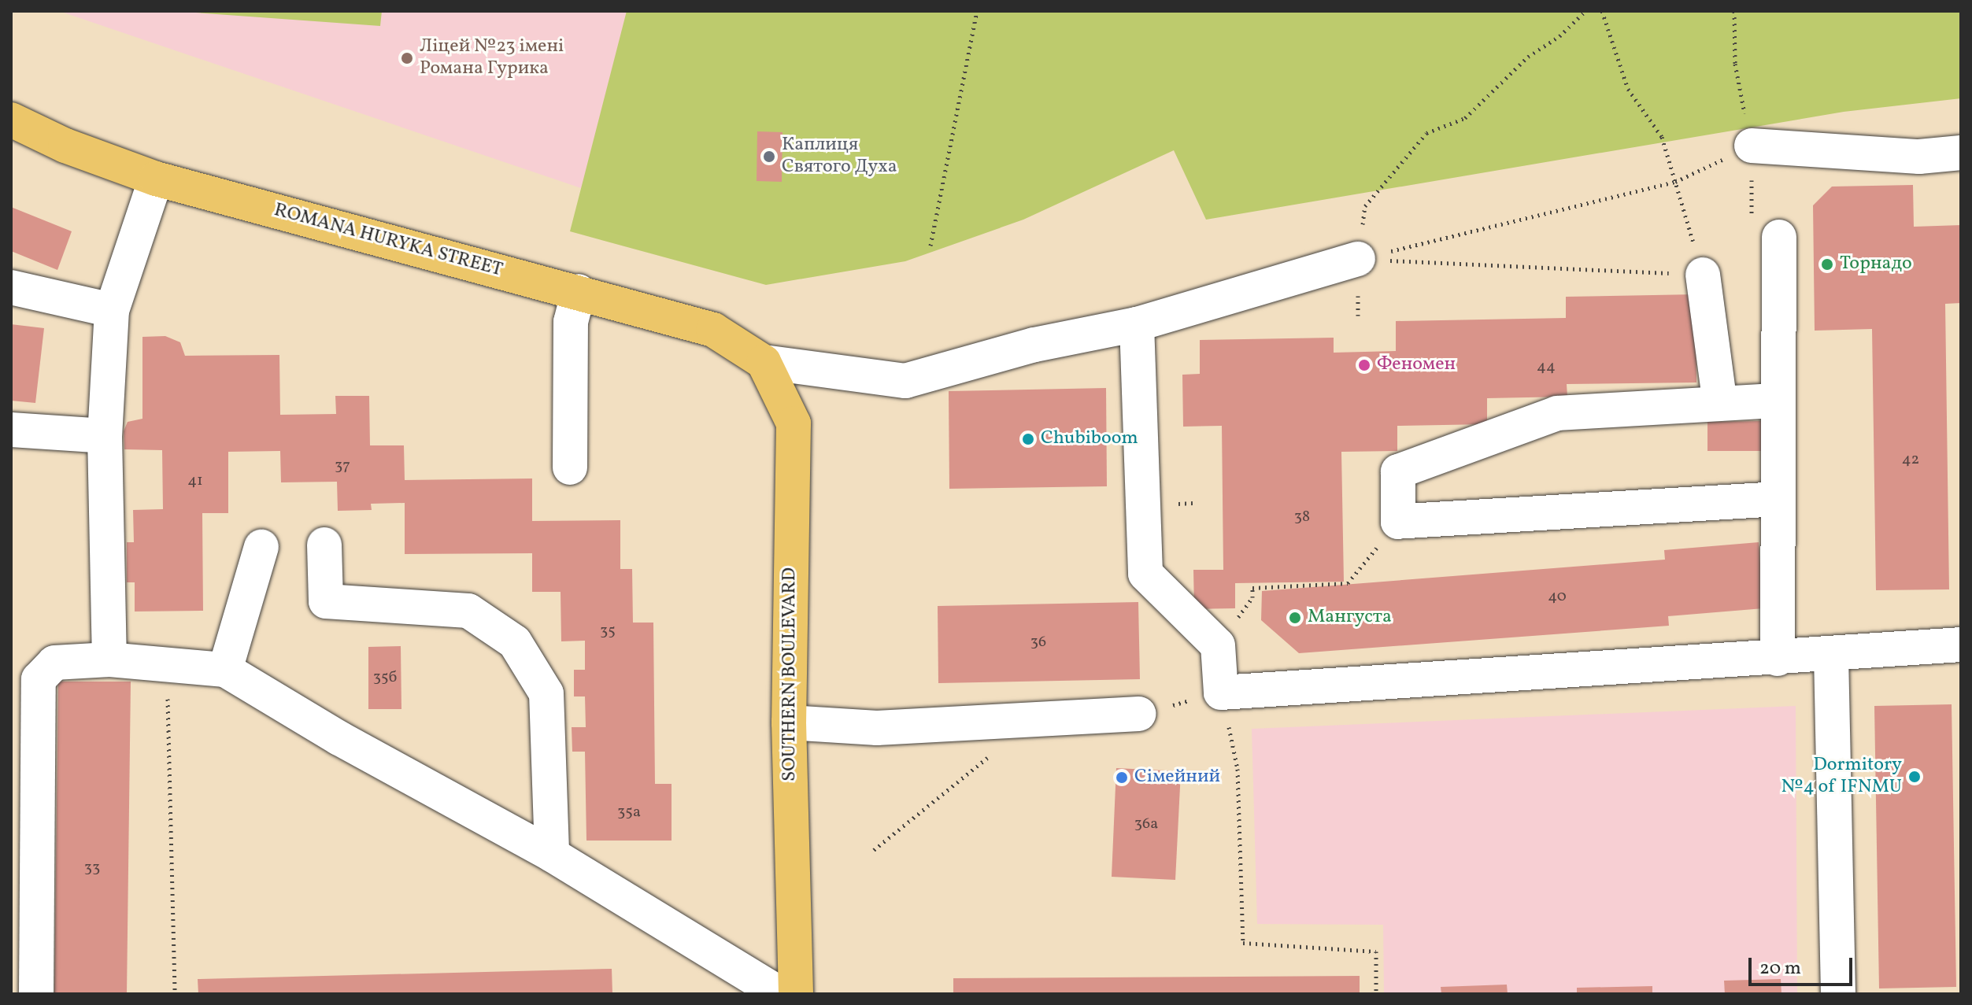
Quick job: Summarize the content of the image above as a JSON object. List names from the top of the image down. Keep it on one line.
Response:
{"streets":{"main road":["ROMANA HURYKA STREET","SOUTHERN BOULEVARD"]},"crossings":[["ROMANA HURYKA STREET","SOUTHERN BOULEVARD"]],"places":["Ліцей №23 імені Романа Гурика","Каплиця Святого Духа","Торнадо","Феномен","Chubiboom","Мангуста","Dormitory №4 of IFNMU","Сімейний"],"house_numbers":["44","42","37","41","38","40","35","36","35б","35а","36а","33"],"scale_bar":"20 m"}
